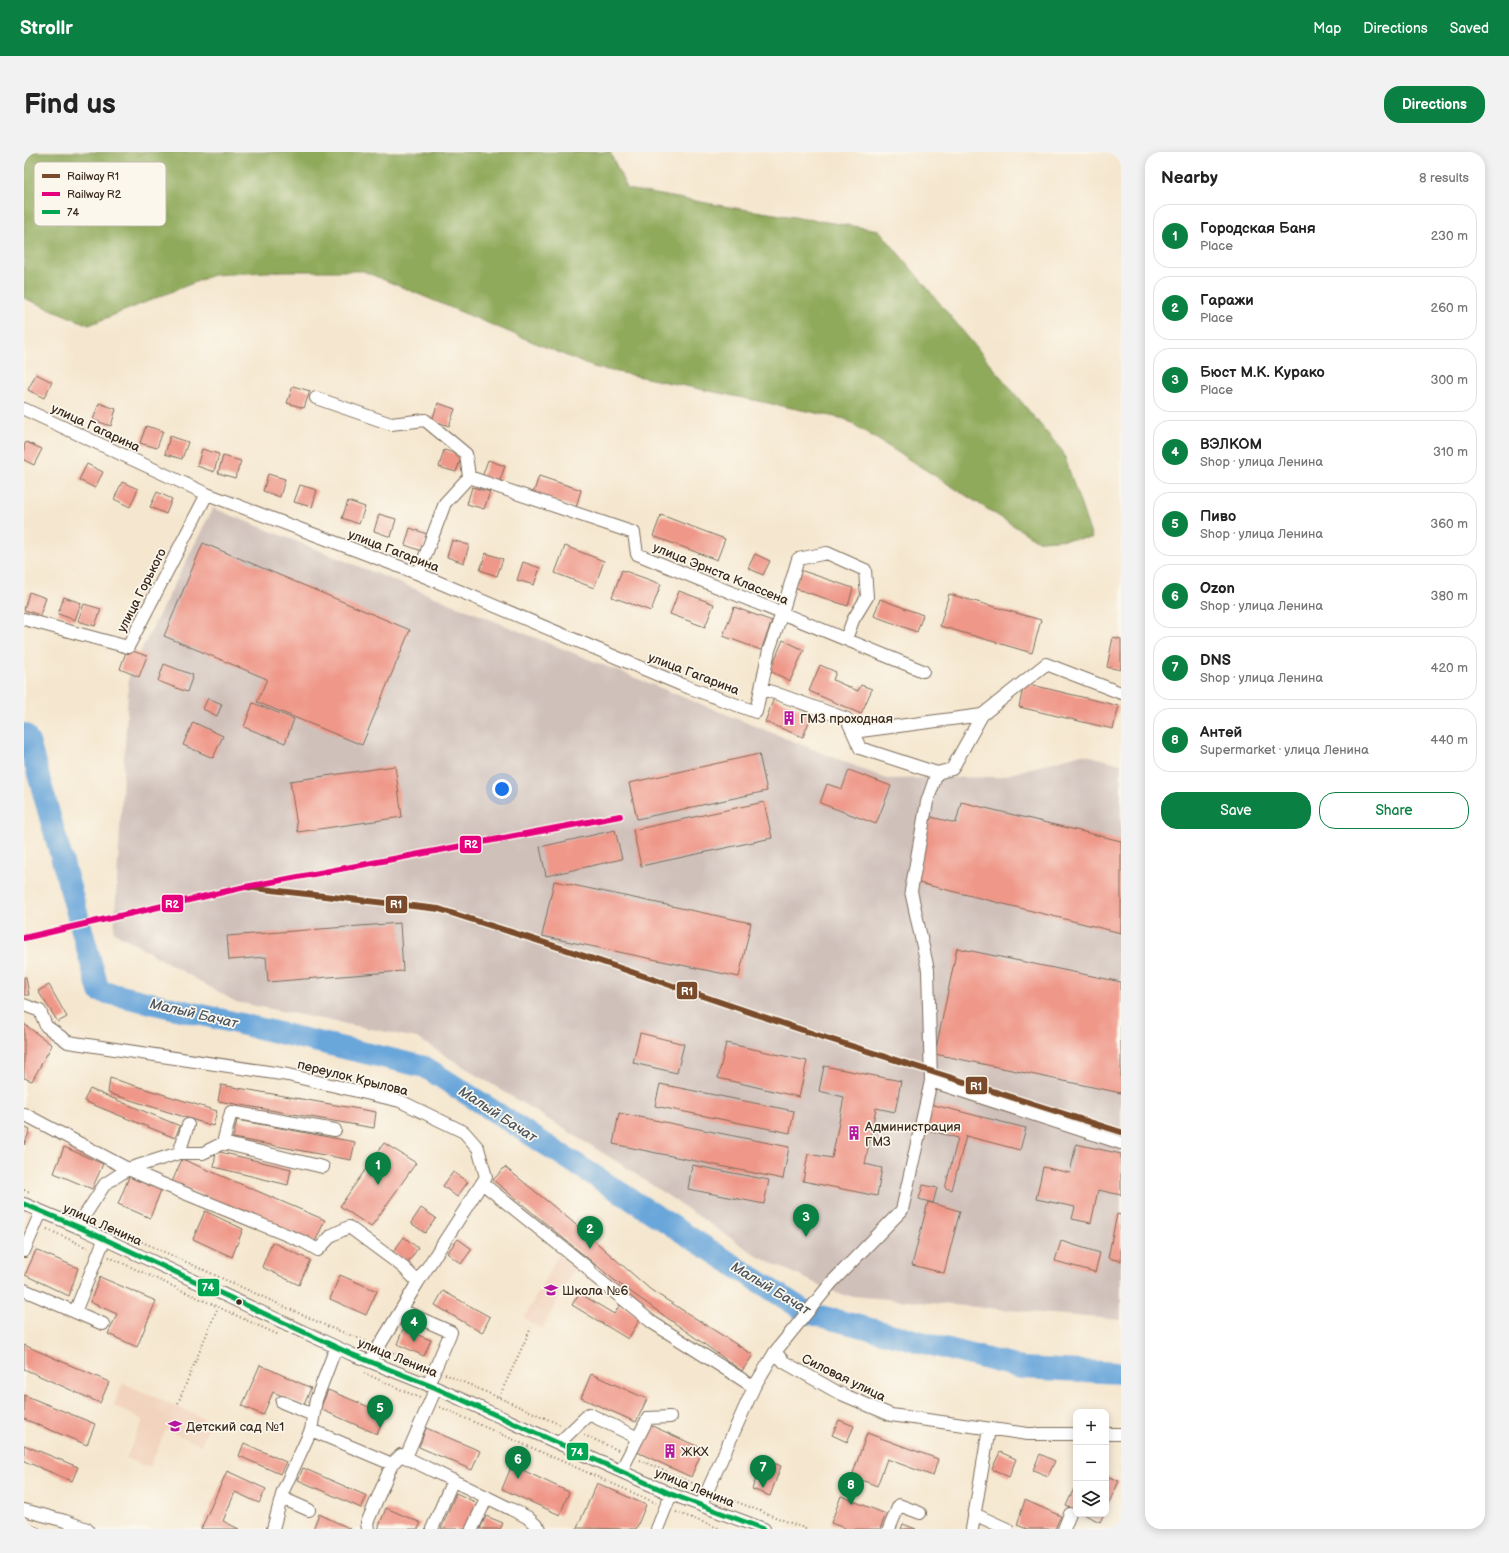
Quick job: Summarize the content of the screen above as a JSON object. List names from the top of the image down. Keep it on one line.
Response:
{"streets":{"street":["улица Гагарина","улица Эрнста Классена","улица Горького","переулок Крылова","улица Ленина","Силовая улица"]},"crossings":[["улица Гагарина","улица Горького"]],"water":["Малый Бачат"],"places":{"building":["ГМЗ проходная","Администрация ГМЗ","ЖКХ"],"school or university":["Школа №6","Детский сад №1"]},"lines":["rail line R2","rail line R1","transit line 74"],"legend":["Railway R1","Railway R2","74"],"page":{"header":"Strollr","nav":["Map","Directions","Saved"],"buttons":["Directions",["Save","Share"]],"title":"Find us","heading":["Nearby","8 results"],"list":[{"mark":"1","name":"Городская Баня","note":"Place","value":"230 m"},{"mark":"2","name":"Гаражи","note":"Place","value":"260 m"},{"mark":"3","name":"Бюст М.К. Курако","note":"Place","value":"300 m"},{"mark":"4","name":"ВЭЛКОМ","note":"Shop · улица Ленина","value":"310 m"},{"mark":"5","name":"Пиво","note":"Shop · улица Ленина","value":"360 m"},{"mark":"6","name":"Ozon","note":"Shop · улица Ленина","value":"380 m"},{"mark":"7","name":"DNS","note":"Shop · улица Ленина","value":"420 m"},{"mark":"8","name":"Антей","note":"Supermarket · улица Ленина","value":"440 m"}],"pins":["1","3","2","4","5","6","7","8"],"map_buttons":["+","−"]}}
